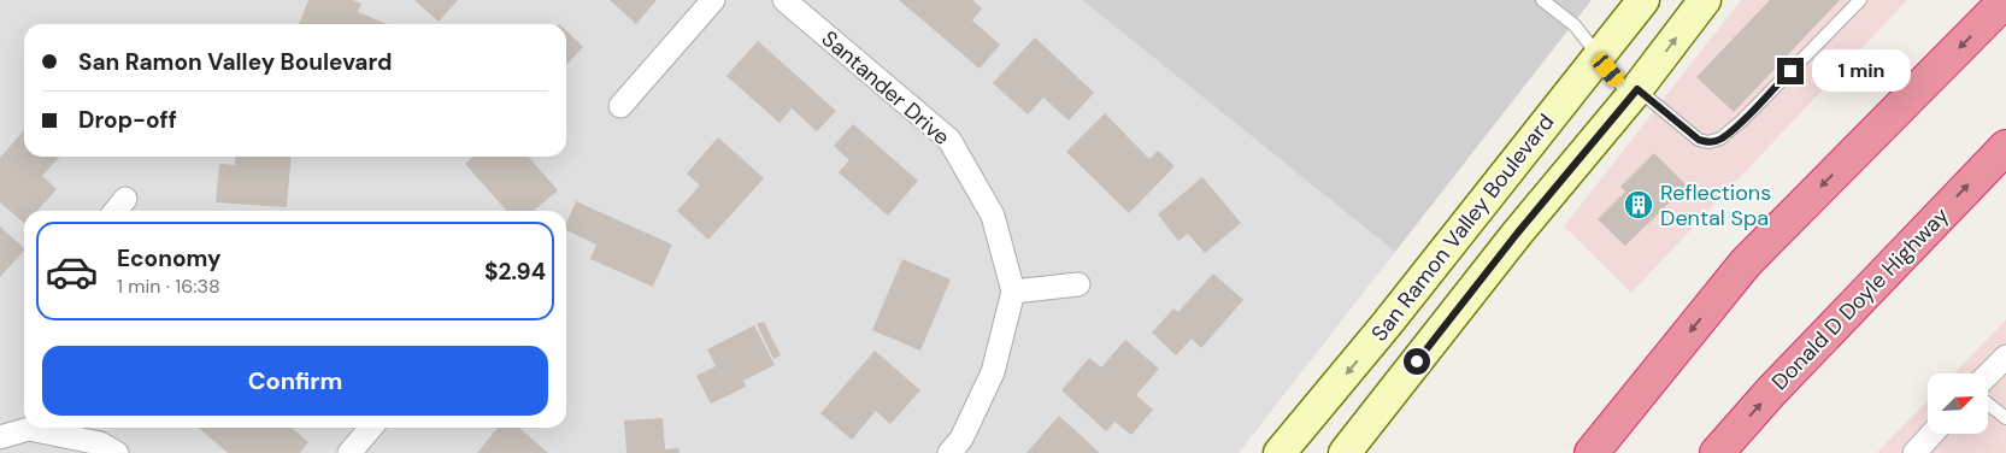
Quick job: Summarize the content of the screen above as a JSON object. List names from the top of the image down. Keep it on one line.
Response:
{"streets":{"highway":["Donald D Doyle Highway"],"main road":["San Ramon Valley Boulevard"],"street":["Santander Drive"]},"places":{"building":["Reflections Dental Spa"]},"north":"top right","page":{"banner":["San Ramon Valley Boulevard","Drop-off"],"bubble":"1 min","list":[{"name":"Economy","note":"1 min · 16:38","value":"$2.94"}],"buttons":"Confirm"}}
